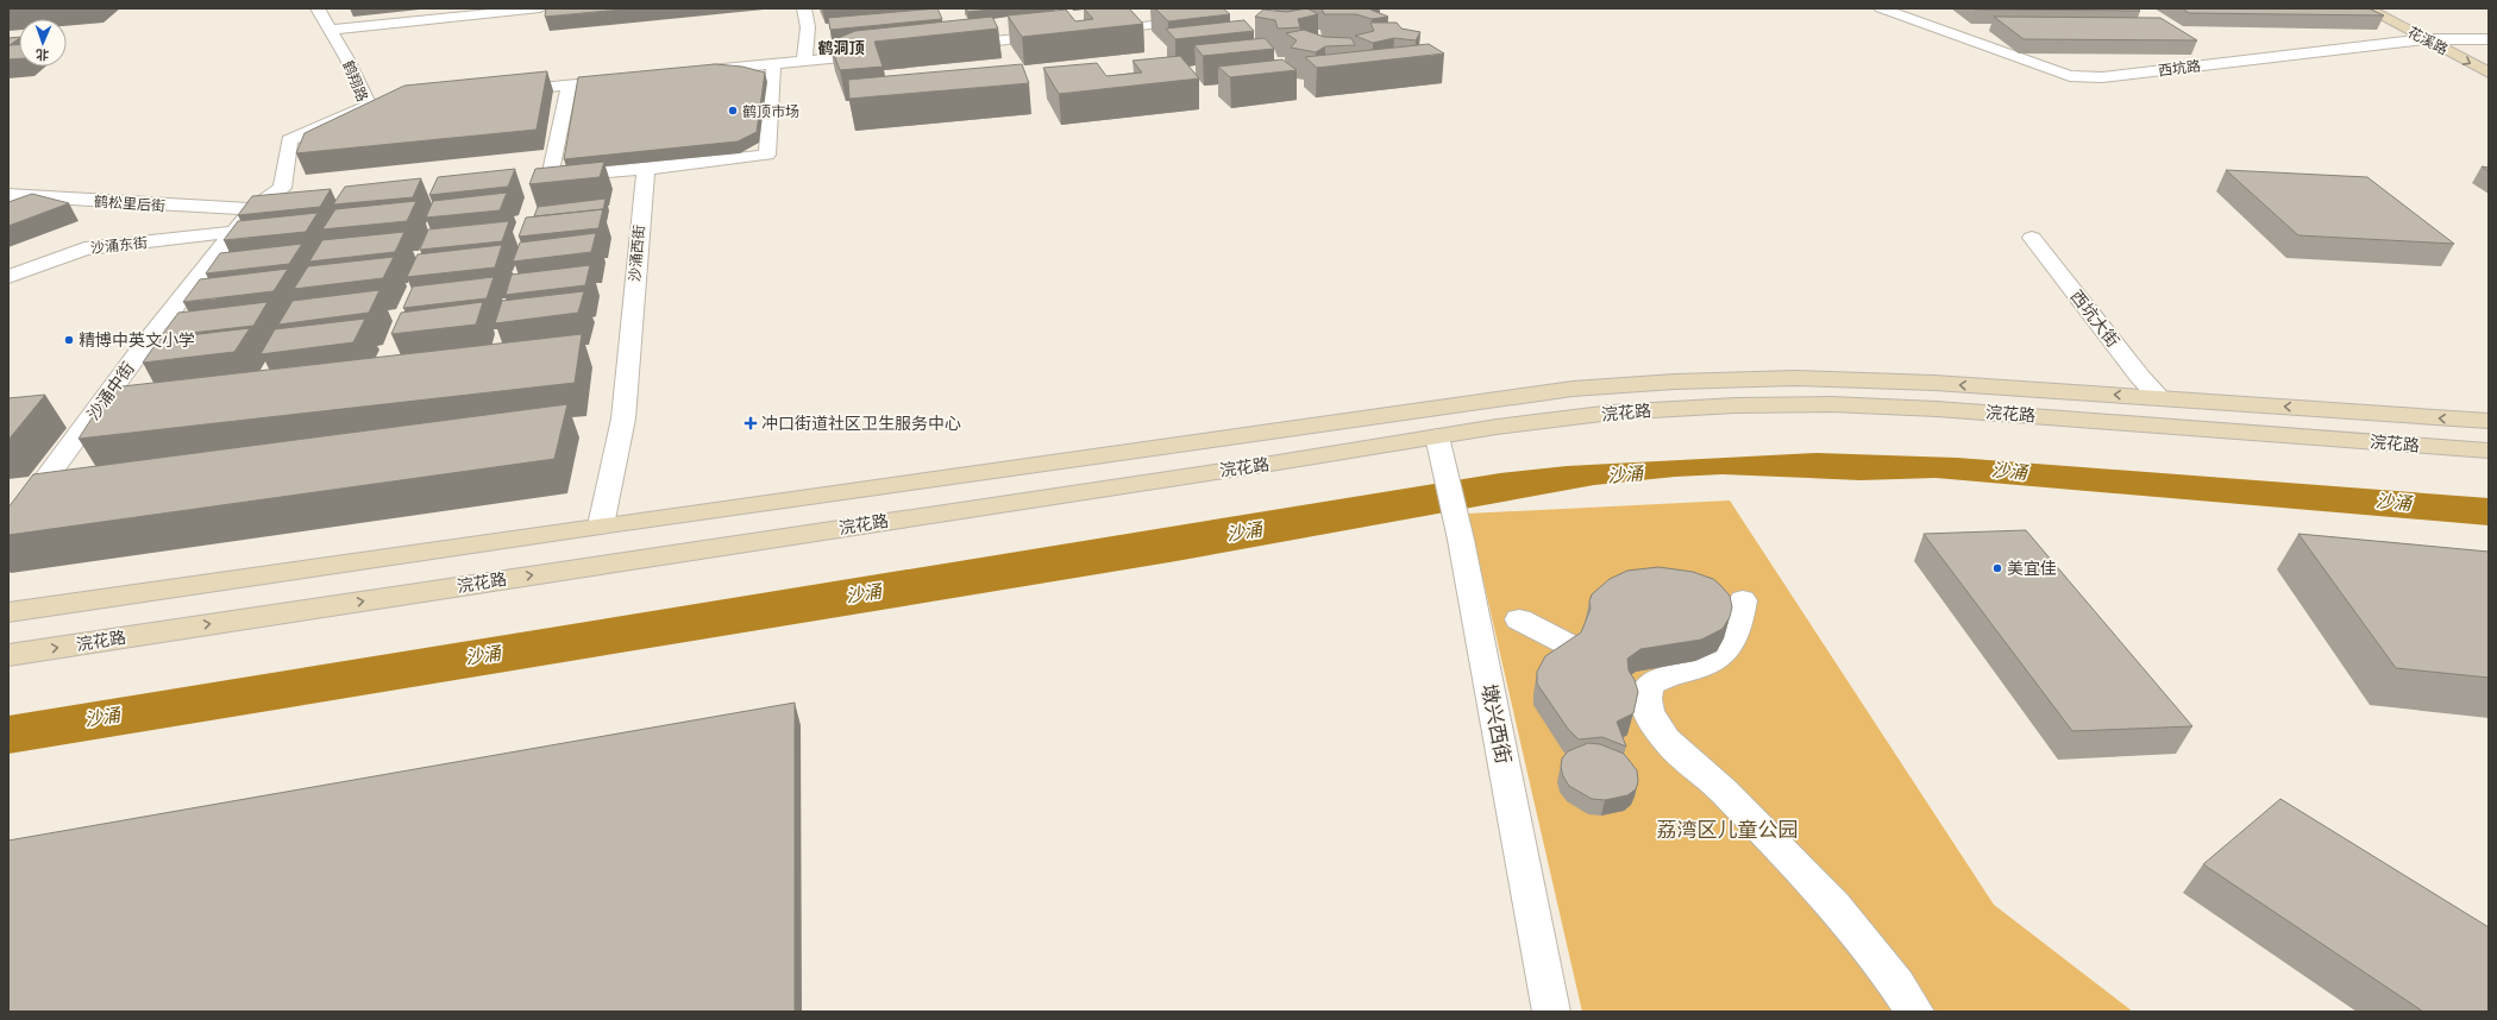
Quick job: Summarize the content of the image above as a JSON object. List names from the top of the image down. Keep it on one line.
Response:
{"streets":{"main road":["花溪路","浣花路"],"street":["西坑路","鹤翔路","鹤松里后街","沙涌东街","沙涌西街","西坑大街","沙涌中街","墩兴西街"]},"crossings":[["花溪路","西坑路"],["鹤翔路","鹤松里后街"],["鹤翔路","沙涌中街"],["鹤松里后街","沙涌中街"],["沙涌东街","沙涌中街"],["沙涌西街","浣花路"],["西坑大街","浣花路"],["浣花路","墩兴西街"]],"districts":["鹤洞顶"],"water":["沙涌"],"parks":["荔湾区儿童公园"],"places":{"other":["鹤顶市场","精博中英文小学","美宜佳"],"health":["冲口街道社区卫生服务中心"]},"north":"bottom"}
